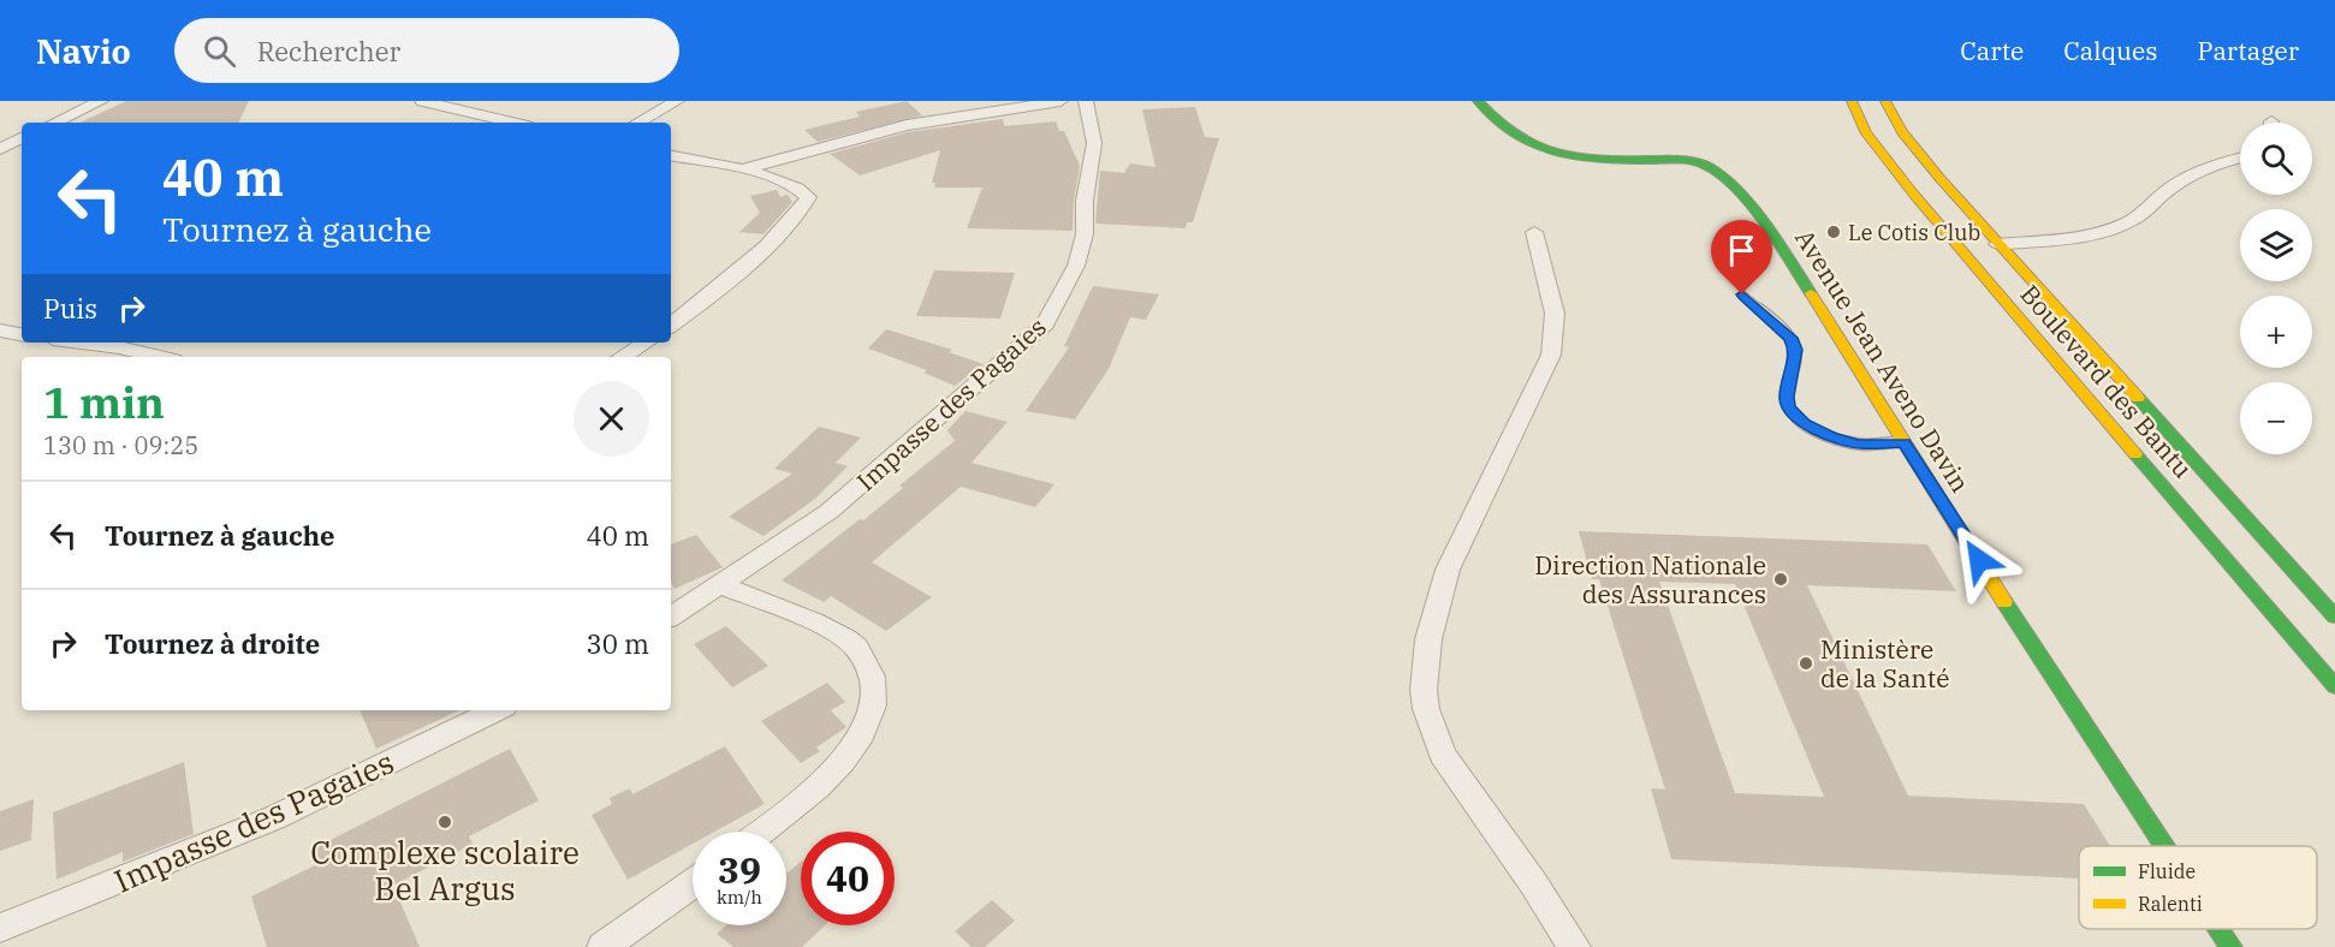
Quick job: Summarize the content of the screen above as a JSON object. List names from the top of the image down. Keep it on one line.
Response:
{"streets":{"main road":["Avenue Jean Aveno Davin","Boulevard des Bantu"],"street":["Impasse des Pagaies"]},"places":["Le Cotis Club","Direction Nationale des Assurances","Ministère de la Santé","Complexe scolaire Bel Argus"],"legend":["Fluide","Ralenti"],"page":{"header":"Navio","search":"Rechercher","nav":["Carte","Calques","Partager"],"map_buttons":["+","−"],"turn":["40 m","Tournez à gauche"],"then":"Puis","heading":["1 min","130 m · 09:25"],"list":[{"name":"Tournez à gauche","value":"40 m"},{"name":"Tournez à droite","value":"30 m"}],"speed":"39 km/h","limit":"40"}}
